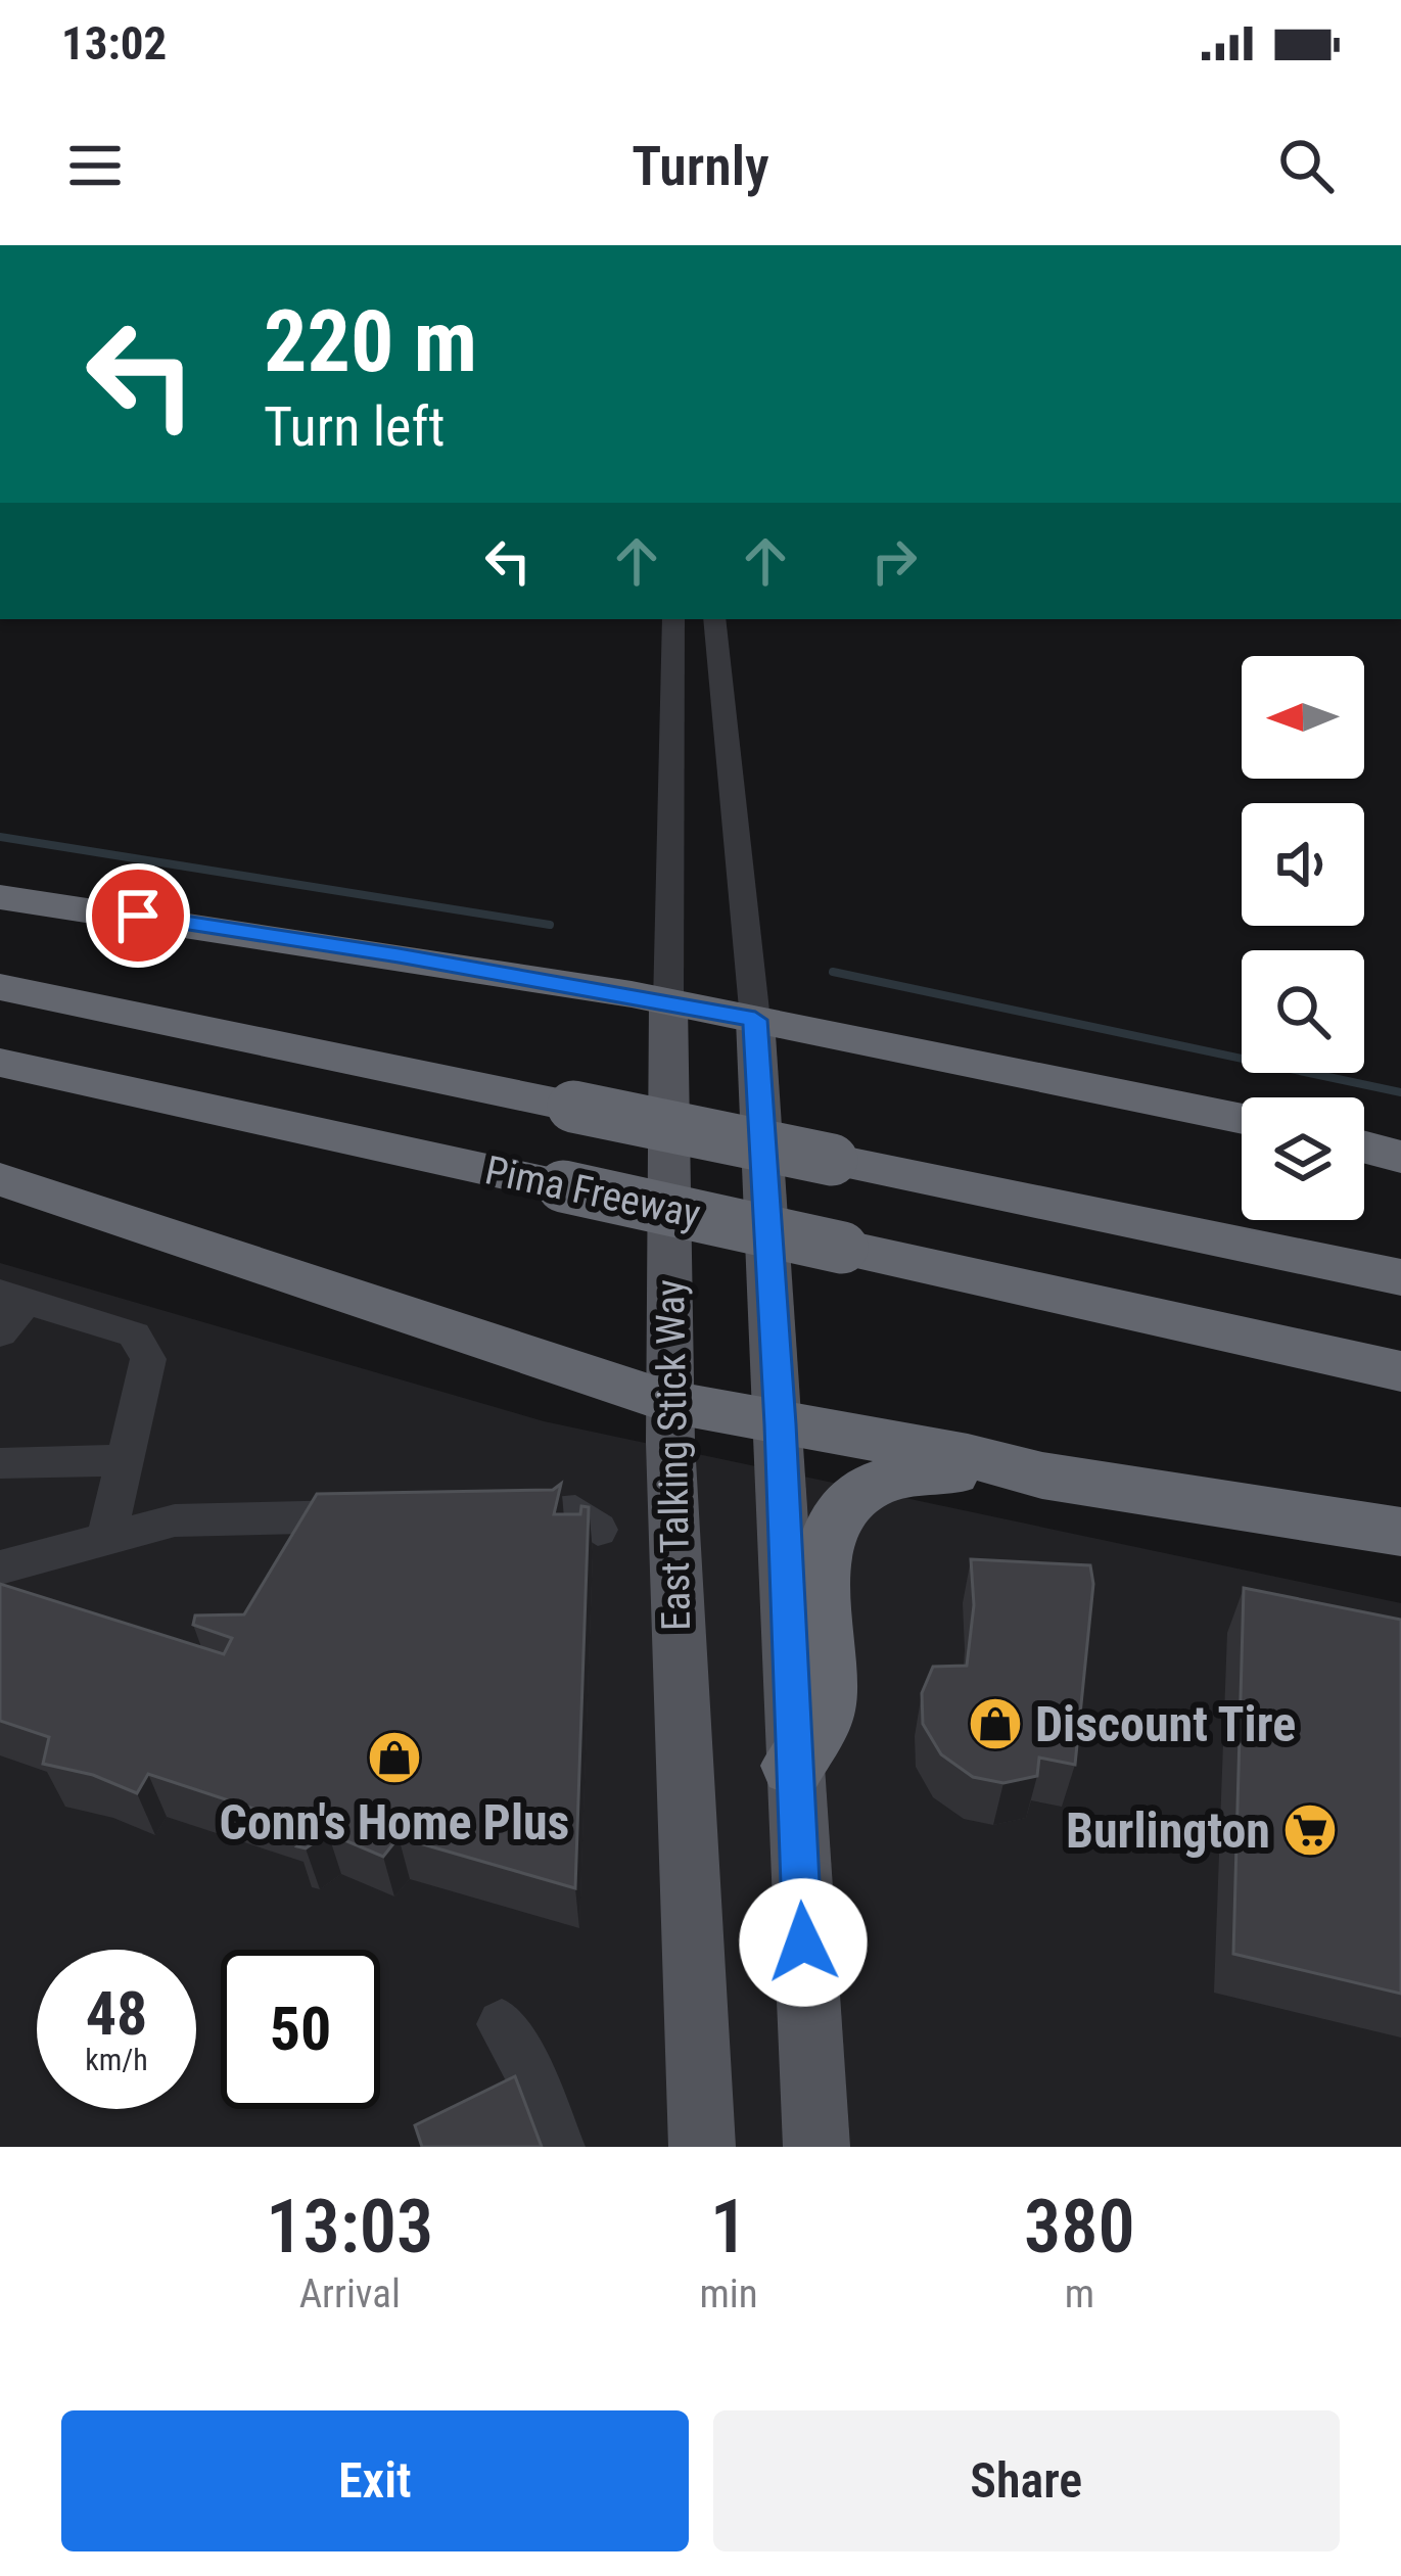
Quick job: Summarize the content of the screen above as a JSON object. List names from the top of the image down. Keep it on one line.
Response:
{"streets":{"highway":["Pima Freeway"],"main road":["East Talking Stick Way"]},"places":{"shop":["Discount Tire","Conn's Home Plus"],"supermarket":["Burlington"]},"north":"left","page":{"status":"13:02","header":"Turnly","turn":["220 m","Turn left"],"speed":"48 km/h","limit":"50","eta":["13:03","Arrival","1","min","380","m"],"buttons":["Exit","Share"]}}
